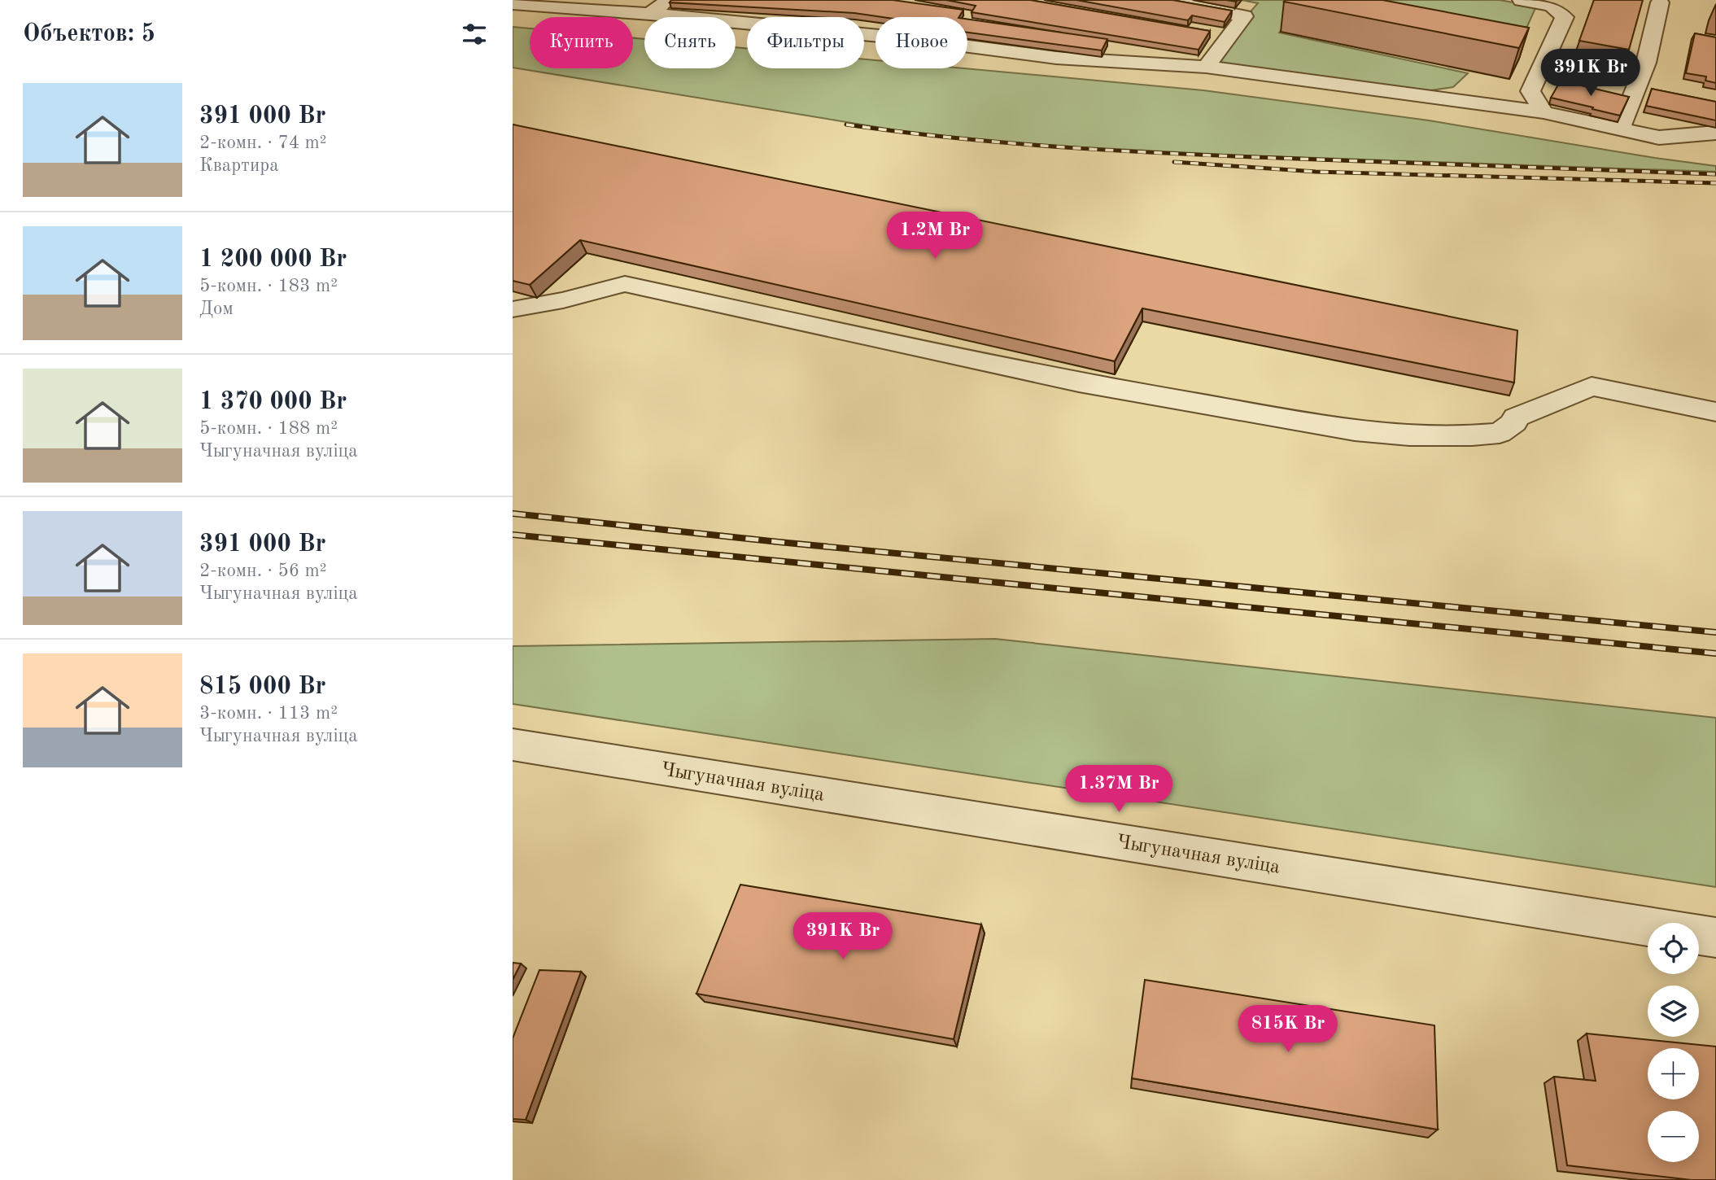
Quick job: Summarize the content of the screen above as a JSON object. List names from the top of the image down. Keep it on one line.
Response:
{"streets":{"street":["Чыгуначная вуліца"]},"page":{"heading":"Объектов: 5","chip":["Купить","Снять","Фильтры","Новое"],"price":["391K Br","1.2M Br","1.37M Br","391K Br","815K Br"],"list":[{"name":"391 000 Br","note":"2-комн. · 74 m² · Квартира"},{"name":"1 200 000 Br","note":"5-комн. · 183 m² · Дом"},{"name":"1 370 000 Br","note":"5-комн. · 188 m² · Чыгуначная вуліца"},{"name":"391 000 Br","note":"2-комн. · 56 m² · Чыгуначная вуліца"},{"name":"815 000 Br","note":"3-комн. · 113 m² · Чыгуначная вуліца"}],"map_buttons":["+","−"]}}
